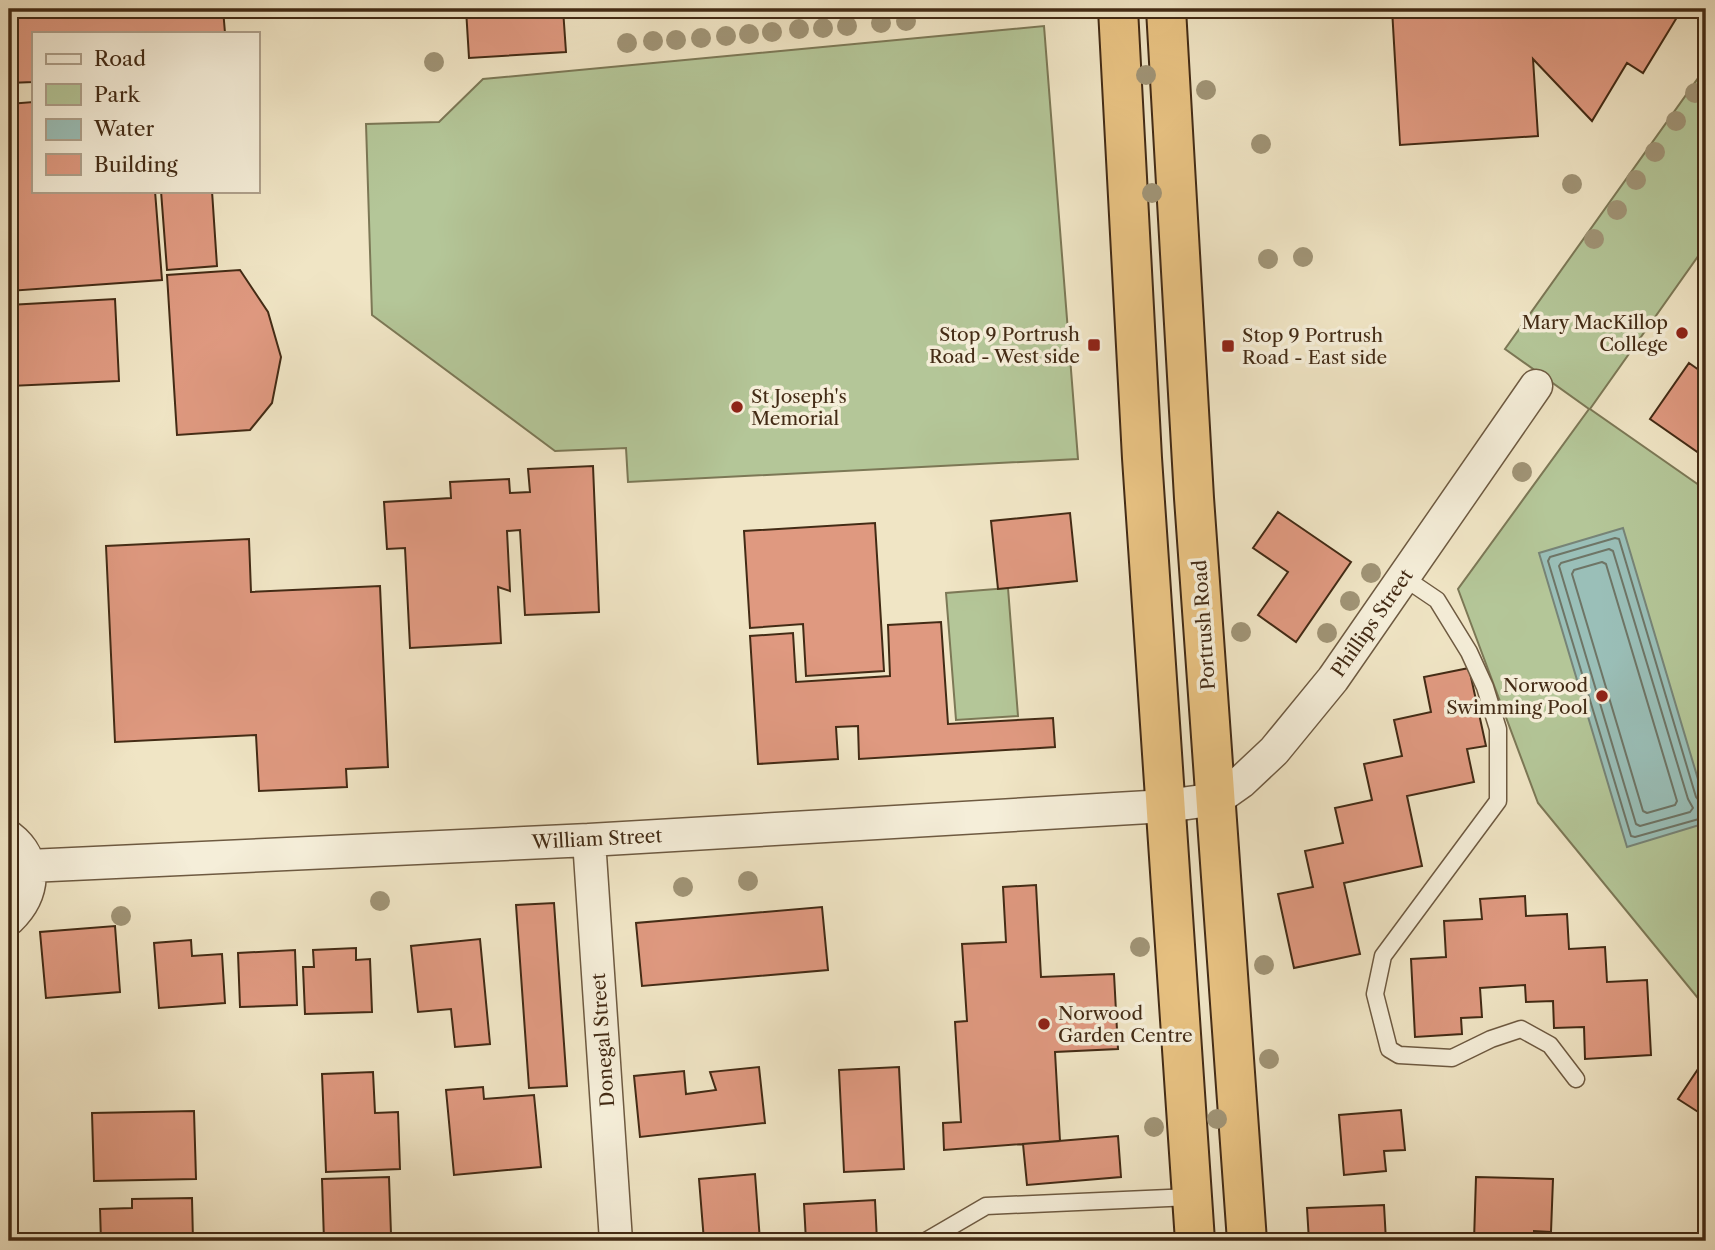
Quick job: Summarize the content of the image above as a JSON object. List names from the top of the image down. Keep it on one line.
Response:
{"streets":{"highway":["Portrush Road"],"street":["Phillips Street","William Street","Donegal Street"]},"crossings":[["Phillips Street","Portrush Road"],["Phillips Street","William Street"],["William Street","Donegal Street"]],"places":{"other":["Mary MacKillop College","St Joseph's Memorial","Norwood Swimming Pool","Norwood Garden Centre"],"transit":["Stop 9 Portrush Road - West side","Stop 9 Portrush Road - East side"]},"legend":["Road","Park","Water","Building"]}
